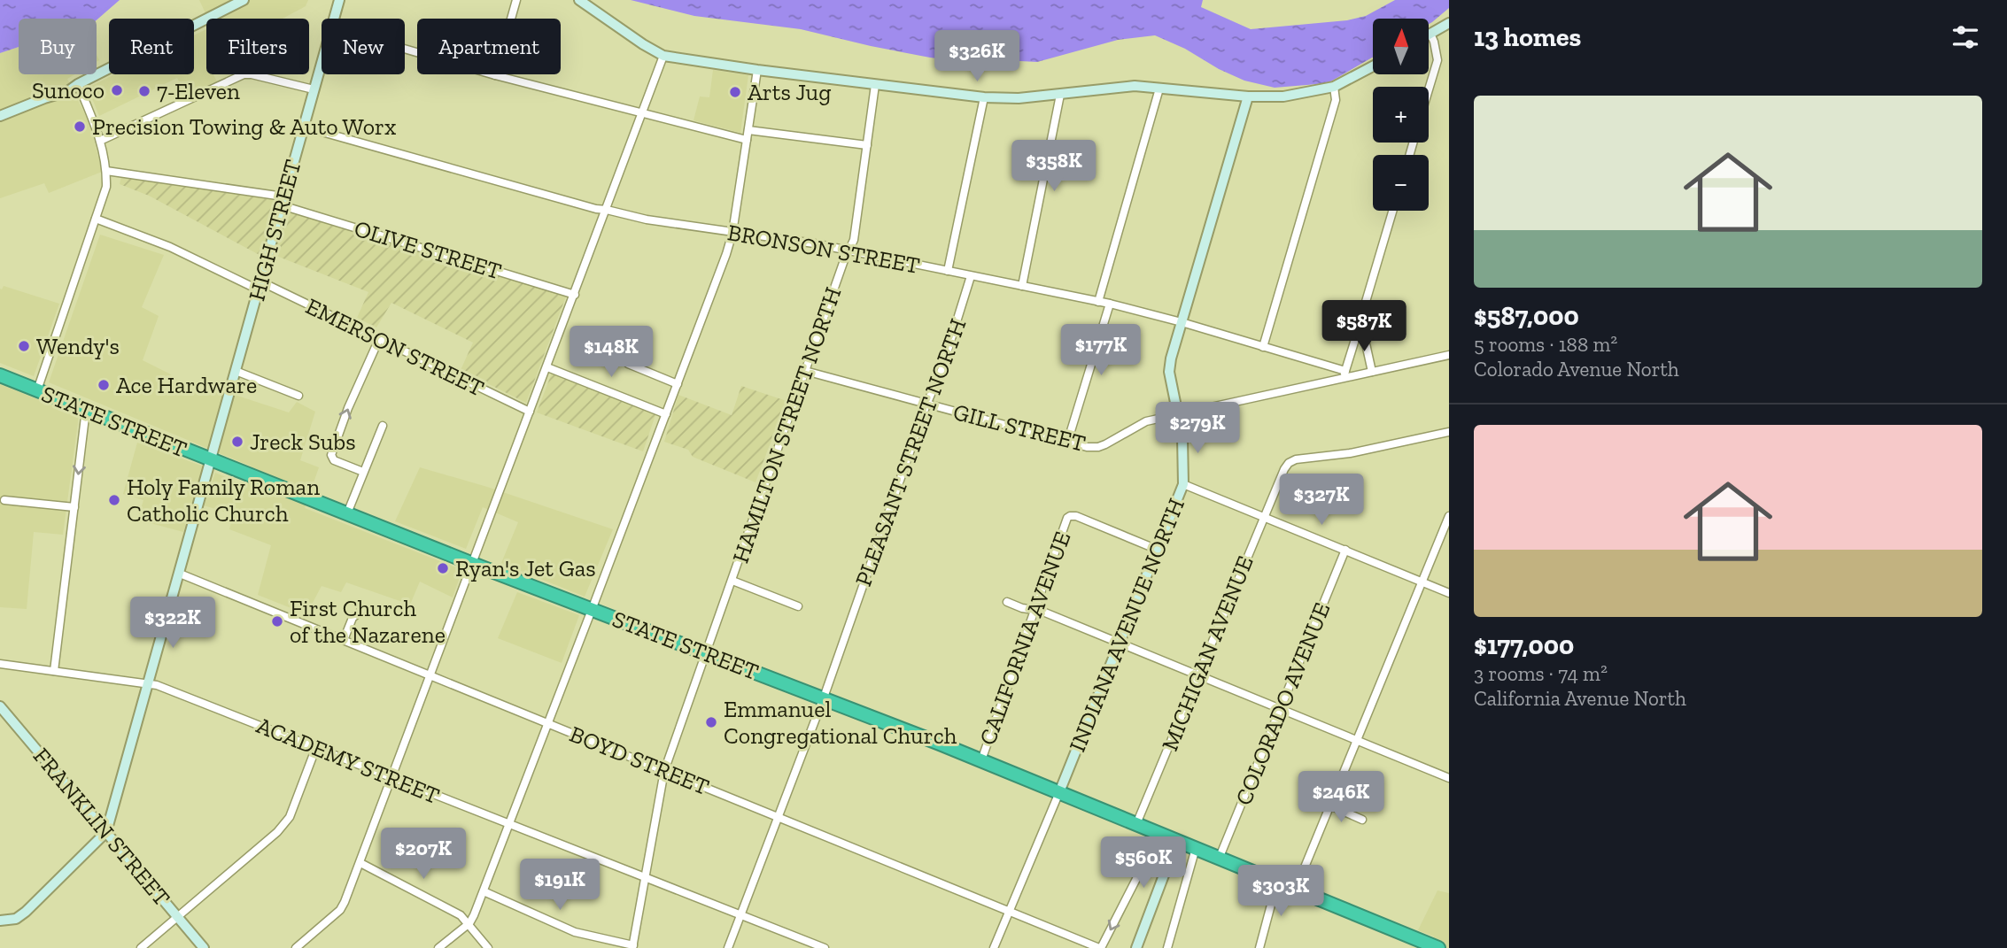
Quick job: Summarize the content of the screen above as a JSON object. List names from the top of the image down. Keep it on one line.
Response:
{"streets":{"highway":["STATE STREET"],"street":["HIGH STREET","BRONSON STREET","OLIVE STREET","EMERSON STREET","HAMILTON STREET NORTH","GILL STREET","PLEASANT STREET NORTH","INDIANA AVENUE NORTH","CALIFORNIA AVENUE","MICHIGAN AVENUE","COLORADO AVENUE","ACADEMY STREET","BOYD STREET","FRANKLIN STREET"]},"crossings":[["HIGH STREET","BRONSON STREET"],["HIGH STREET","OLIVE STREET"],["HIGH STREET","EMERSON STREET"],["HIGH STREET","STATE STREET"],["HIGH STREET","ACADEMY STREET"],["HIGH STREET","BOYD STREET"],["HIGH STREET","FRANKLIN STREET"],["BRONSON STREET","HAMILTON STREET NORTH"],["BRONSON STREET","GILL STREET"],["BRONSON STREET","PLEASANT STREET NORTH"],["BRONSON STREET","INDIANA AVENUE NORTH"],["STATE STREET","HAMILTON STREET NORTH"],["STATE STREET","PLEASANT STREET NORTH"],["STATE STREET","INDIANA AVENUE NORTH"],["STATE STREET","CALIFORNIA AVENUE"],["STATE STREET","MICHIGAN AVENUE"],["STATE STREET","COLORADO AVENUE"],["HAMILTON STREET NORTH","GILL STREET"],["HAMILTON STREET NORTH","ACADEMY STREET"],["HAMILTON STREET NORTH","BOYD STREET"],["GILL STREET","PLEASANT STREET NORTH"],["GILL STREET","INDIANA AVENUE NORTH"],["PLEASANT STREET NORTH","ACADEMY STREET"],["PLEASANT STREET NORTH","BOYD STREET"],["INDIANA AVENUE NORTH","CALIFORNIA AVENUE"]],"places":["Sunoco","7-Eleven","Arts Jug","Precision Towing & Auto Worx","Wendy's","Ace Hardware","Jreck Subs","Holy Family Roman Catholic Church","Ryan's Jet Gas","First Church of the Nazarene","Emmanuel Congregational Church"],"north":"top","page":{"heading":"13 homes","map_buttons":["+","−"],"chip":["Buy","Rent","Filters","New","Apartment"],"price":["$326K","$358K","$587K","$177K","$148K","$279K","$327K","$322K","$246K","$207K","$560K","$191K","$303K"],"list":[{"name":"$587,000","note":"5 rooms · 188 m² · Colorado Avenue North"},{"name":"$177,000","note":"3 rooms · 74 m² · California Avenue North"}]}}
